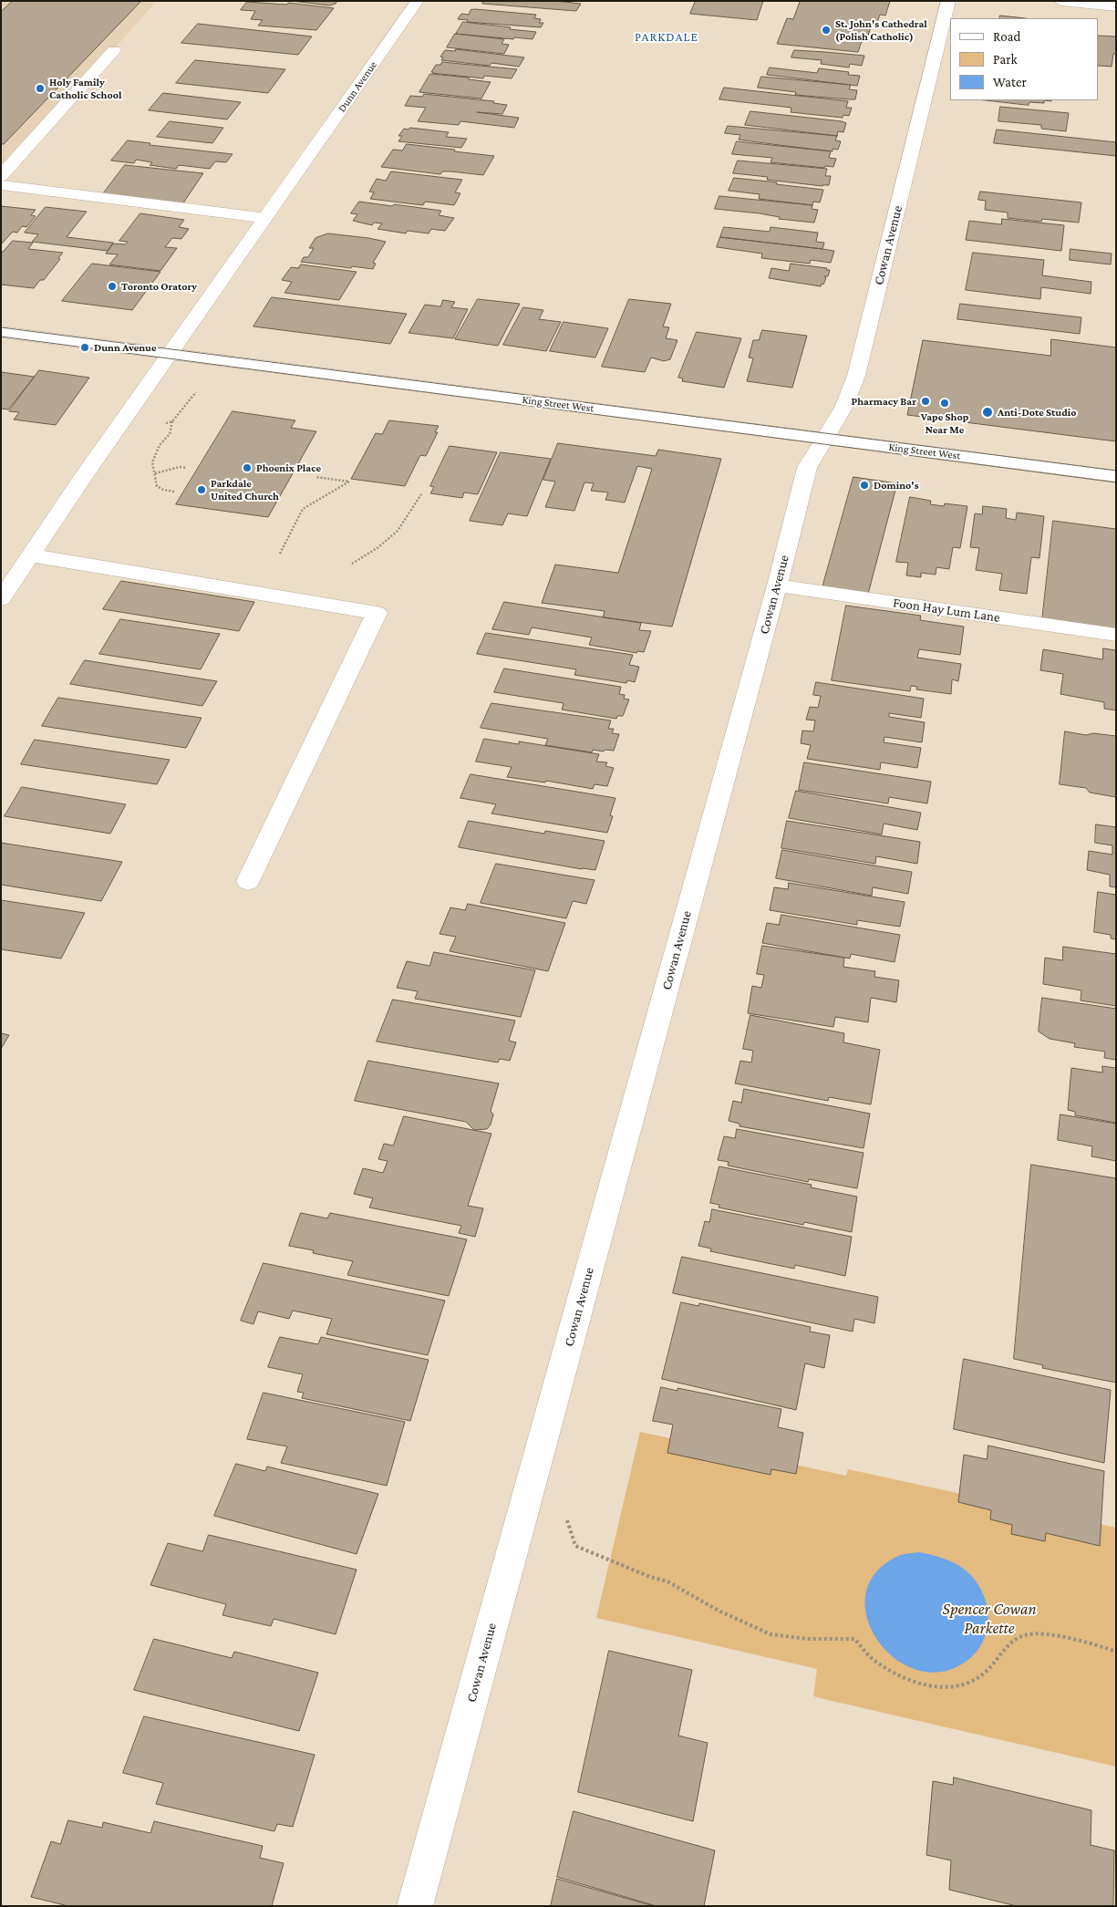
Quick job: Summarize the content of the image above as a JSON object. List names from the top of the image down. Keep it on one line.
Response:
{"streets":{"street":["Dunn Avenue","Cowan Avenue","King Street West","Foon Hay Lum Lane"]},"crossings":[["Dunn Avenue","King Street West"],["Cowan Avenue","King Street West"],["Cowan Avenue","Foon Hay Lum Lane"]],"districts":["PARKDALE"],"parks":["Spencer Cowan Parkette"],"places":["St. John's Cathedral (Polish Catholic)","Holy Family Catholic School","Toronto Oratory","Dunn Avenue","Pharmacy Bar","Vape Shop Near Me","Anti-Dote Studio","Phoenix Place","Domino's","Parkdale United Church"],"legend":["Road","Park","Water"]}
